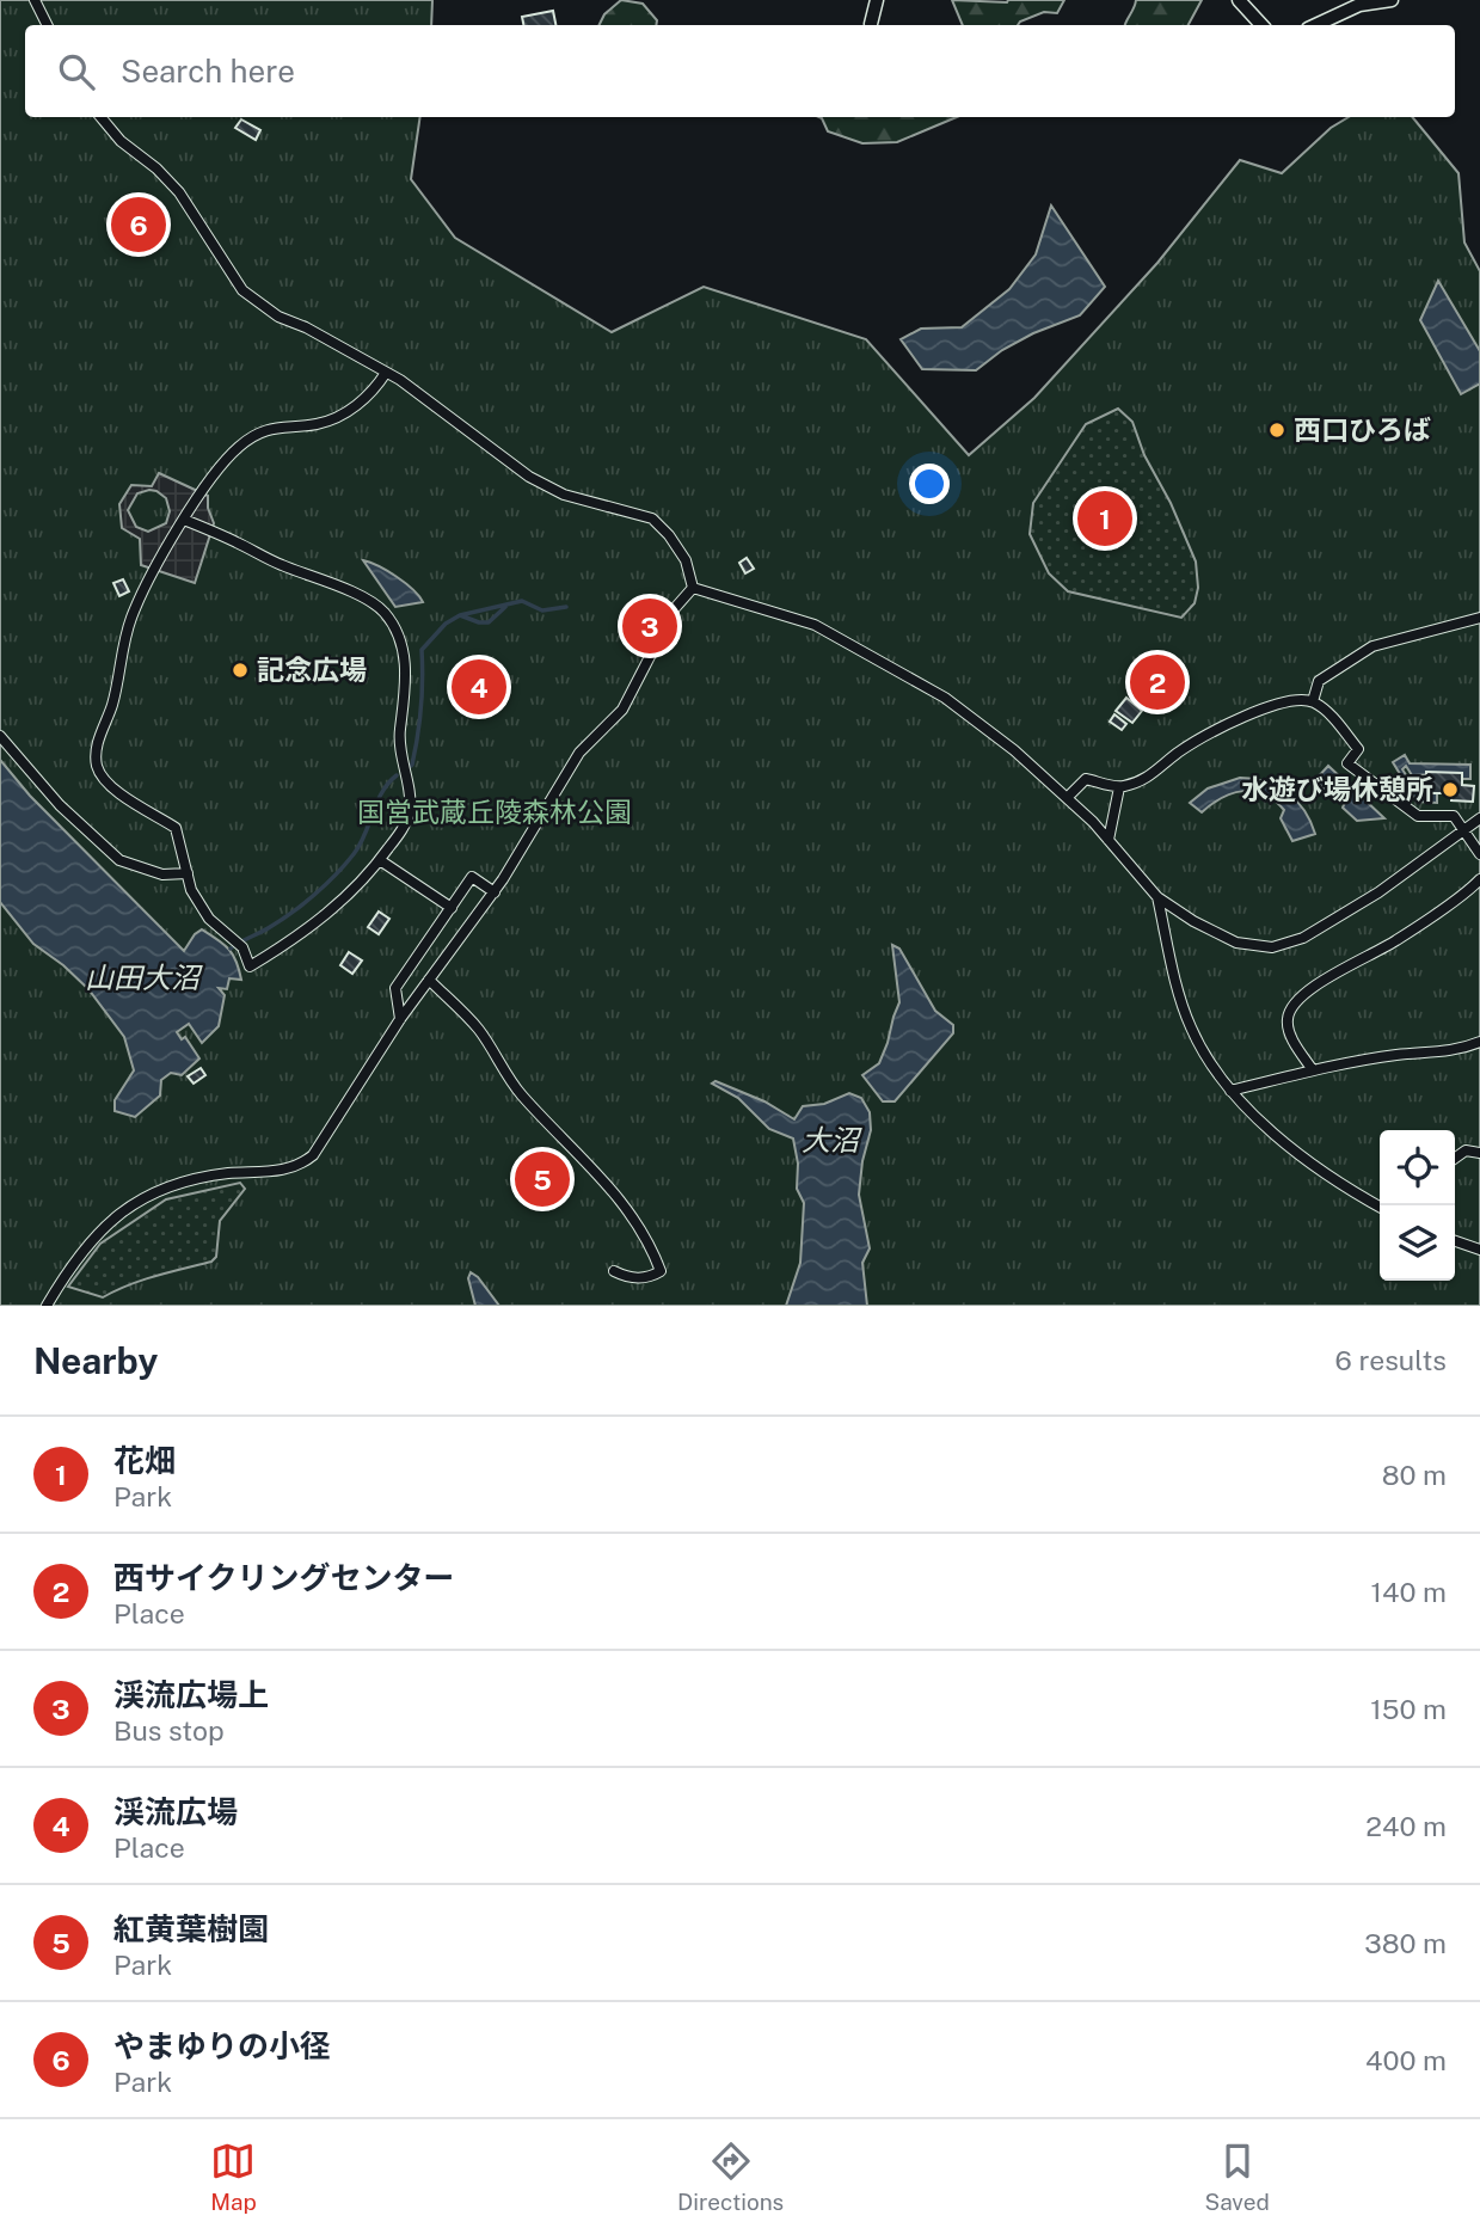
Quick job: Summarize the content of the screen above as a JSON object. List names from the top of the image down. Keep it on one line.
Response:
{"water":["山田大沼","大沼"],"parks":["国営武蔵丘陵森林公園"],"places":["西口ひろば","記念広場","水遊び場休憩所"],"page":{"search":"Search here","pins":["6","1","3","2","4","5"],"heading":["Nearby","6 results"],"list":[{"mark":"1","name":"花畑","note":"Park","value":"80 m"},{"mark":"2","name":"西サイクリングセンター","note":"Place","value":"140 m"},{"mark":"3","name":"渓流広場上","note":"Bus stop","value":"150 m"},{"mark":"4","name":"渓流広場","note":"Place","value":"240 m"},{"mark":"5","name":"紅黄葉樹園","note":"Park","value":"380 m"},{"mark":"6","name":"やまゆりの小径","note":"Park","value":"400 m"}],"nav":["Map","Directions","Saved"]}}
